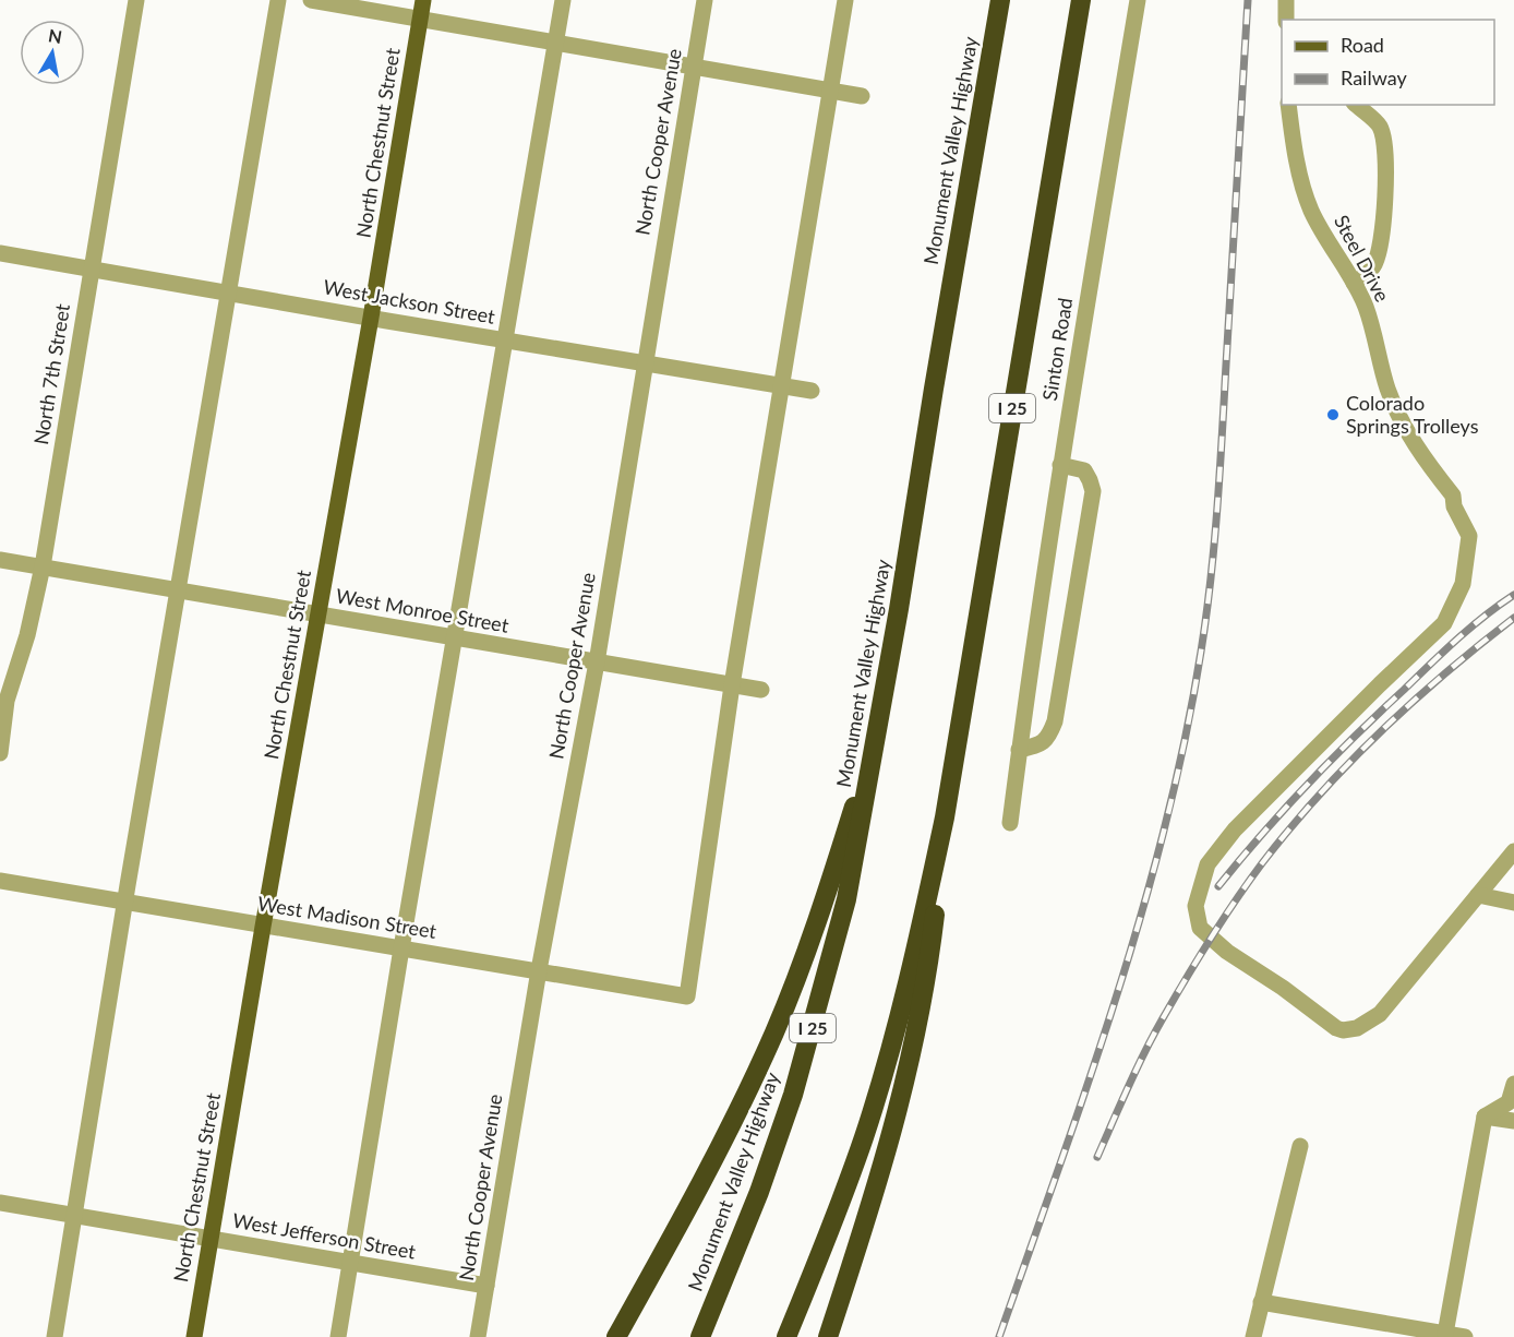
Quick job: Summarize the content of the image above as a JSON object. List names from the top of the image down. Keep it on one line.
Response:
{"streets":{"highway":["Monument Valley Highway","I 25"],"main road":["North Chestnut Street"],"street":["North Cooper Avenue","Steel Drive","West Jackson Street","Sinton Road","North 7th Street","West Monroe Street","West Madison Street","West Jefferson Street"]},"crossings":[["North Cooper Avenue","West Jackson Street"],["North Cooper Avenue","West Monroe Street"],["North Cooper Avenue","West Madison Street"],["North Cooper Avenue","West Jefferson Street"],["North Chestnut Street","West Jackson Street"],["North Chestnut Street","West Monroe Street"],["North Chestnut Street","West Madison Street"],["North Chestnut Street","West Jefferson Street"],["West Jackson Street","North 7th Street"],["North 7th Street","West Monroe Street"],["West Monroe Street","West Madison Street"]],"places":["Colorado Springs Trolleys"],"legend":["Road","Railway"],"north":"top"}
